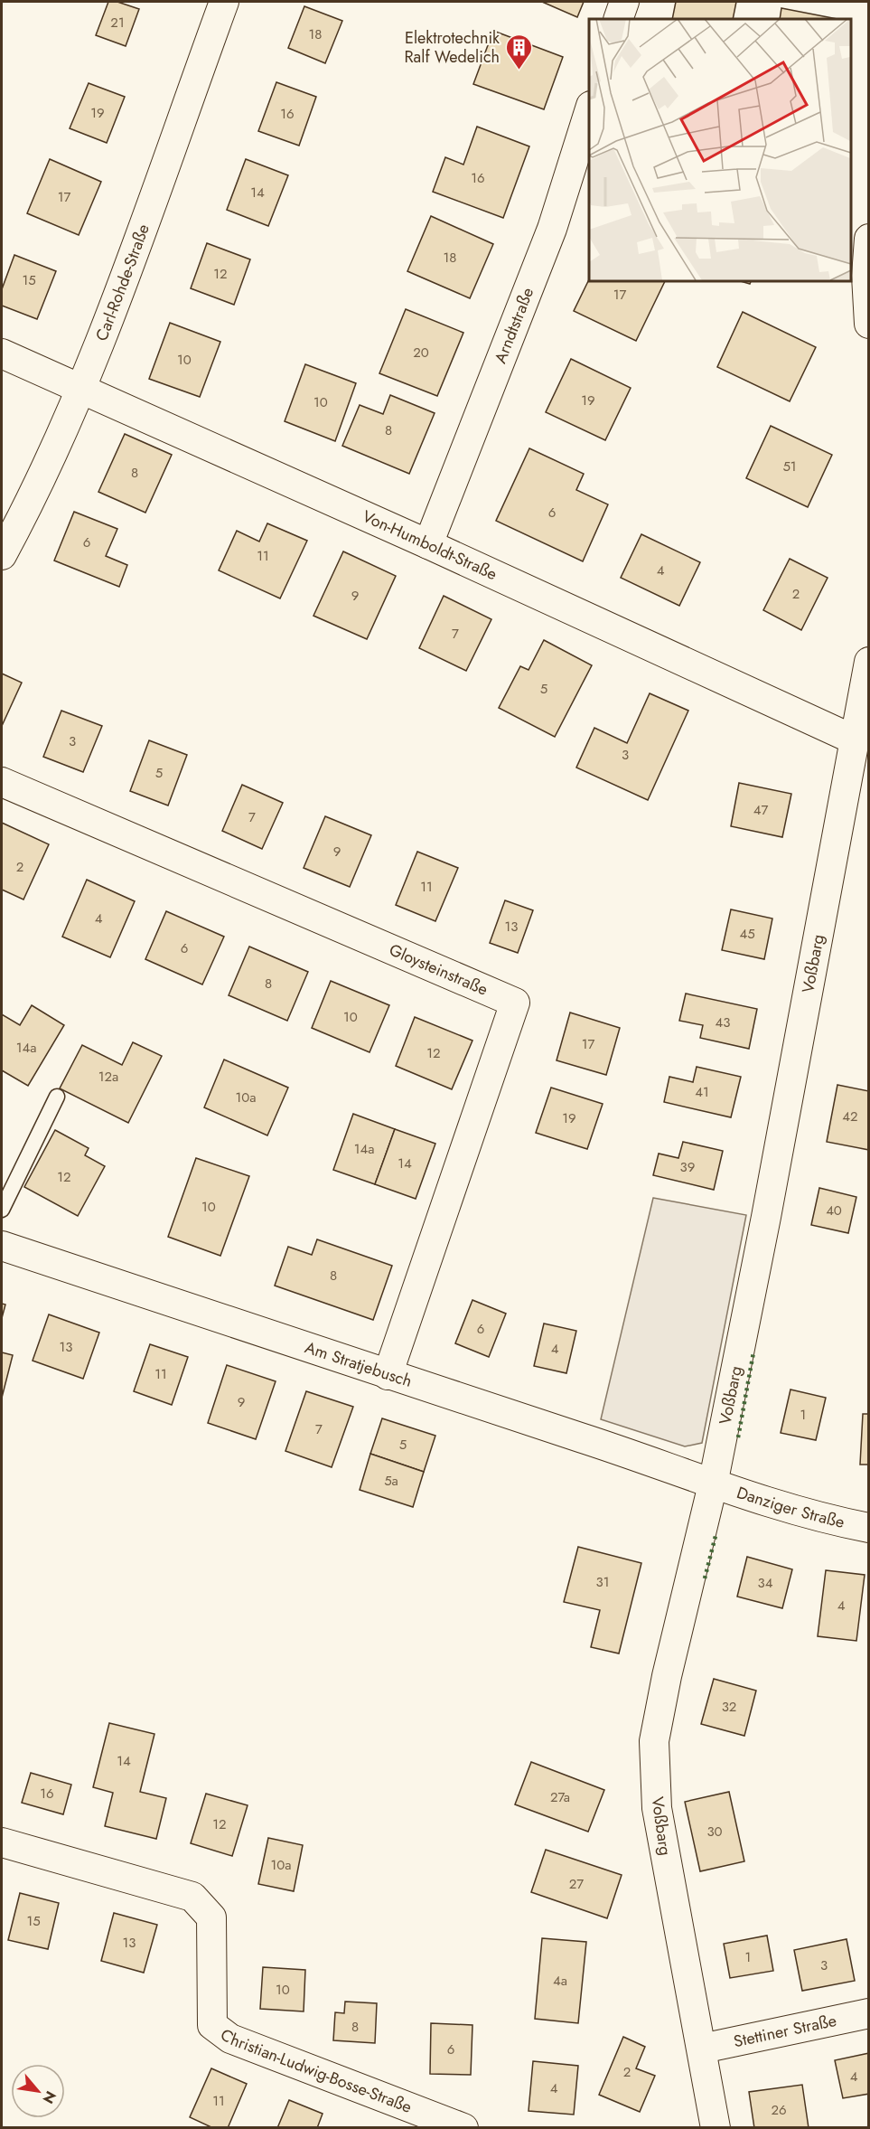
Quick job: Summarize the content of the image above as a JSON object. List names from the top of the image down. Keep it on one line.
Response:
{"streets":{"street":["Carl-Rohde-Straße","Arndtstraße","Von-Humboldt-Straße","Voßbarg","Gloysteinstraße","Am Stratjebusch","Danziger Straße","Stettiner Straße","Christian-Ludwig-Bosse-Straße"]},"crossings":[["Carl-Rohde-Straße","Von-Humboldt-Straße"],["Arndtstraße","Von-Humboldt-Straße"],["Von-Humboldt-Straße","Voßbarg"],["Voßbarg","Am Stratjebusch"],["Voßbarg","Danziger Straße"],["Voßbarg","Stettiner Straße"],["Gloysteinstraße","Am Stratjebusch"],["Am Stratjebusch","Danziger Straße"]],"places":{"building":["Elektrotechnik Ralf Wedelich"]},"house_numbers":["21","18","19","16","16","14","17","18","12","15","17","20","10","19","10","8","51","8","6","6","11","4","2","9","7","5","3","3","5","47","7","9","2","11","4","13","45","6","8","10","43","17","14a","12","12a","41","10a","42","19","14a","14","39","12","10","40","8","6","13","4","11","9","1","7","5","5a","31","34","4","32","14","16","27a","12","30","10a","27","15","13","1","3","4a","10","8","6","2","4","4","11","26"],"north":"bottom right"}
